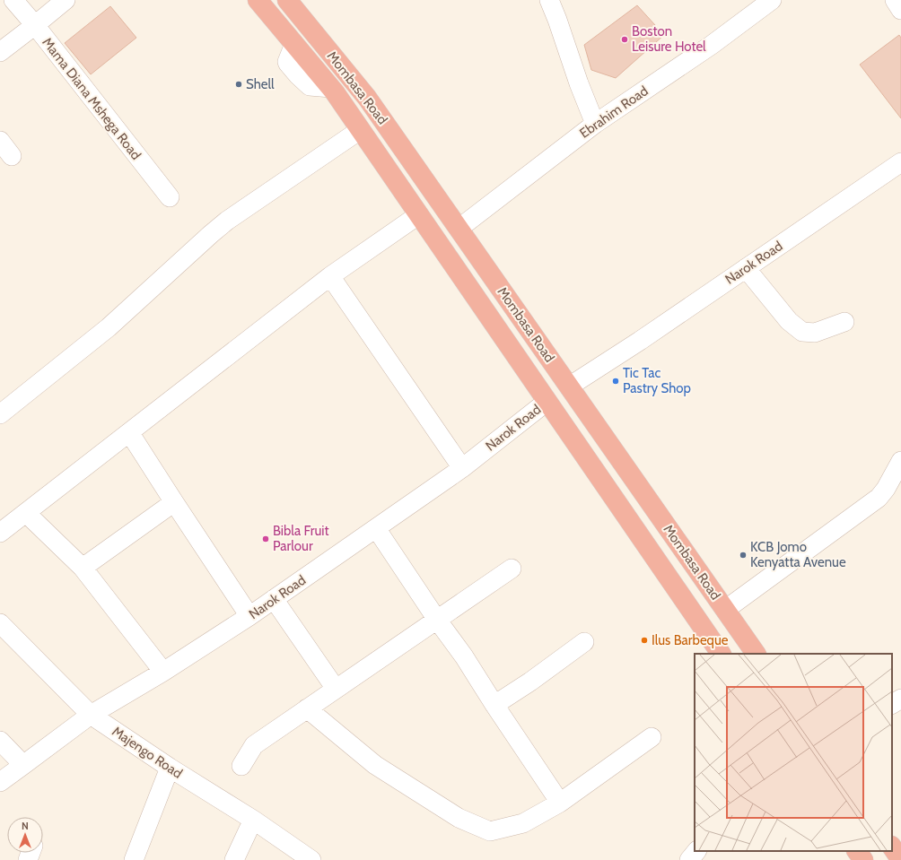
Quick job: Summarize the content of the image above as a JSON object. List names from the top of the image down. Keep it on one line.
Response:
{"streets":{"highway":["Mombasa Road"],"street":["Mama Diana Mshega Road","Ebrahim Road","Narok Road","Majengo Road"]},"crossings":[["Mombasa Road","Ebrahim Road"],["Mombasa Road","Narok Road"],["Narok Road","Majengo Road"]],"places":["Boston Leisure Hotel","Shell","Tic Tac Pastry Shop","Bibla Fruit Parlour","KCB Jomo Kenyatta Avenue","Ilus Barbeque"],"north":"top"}
